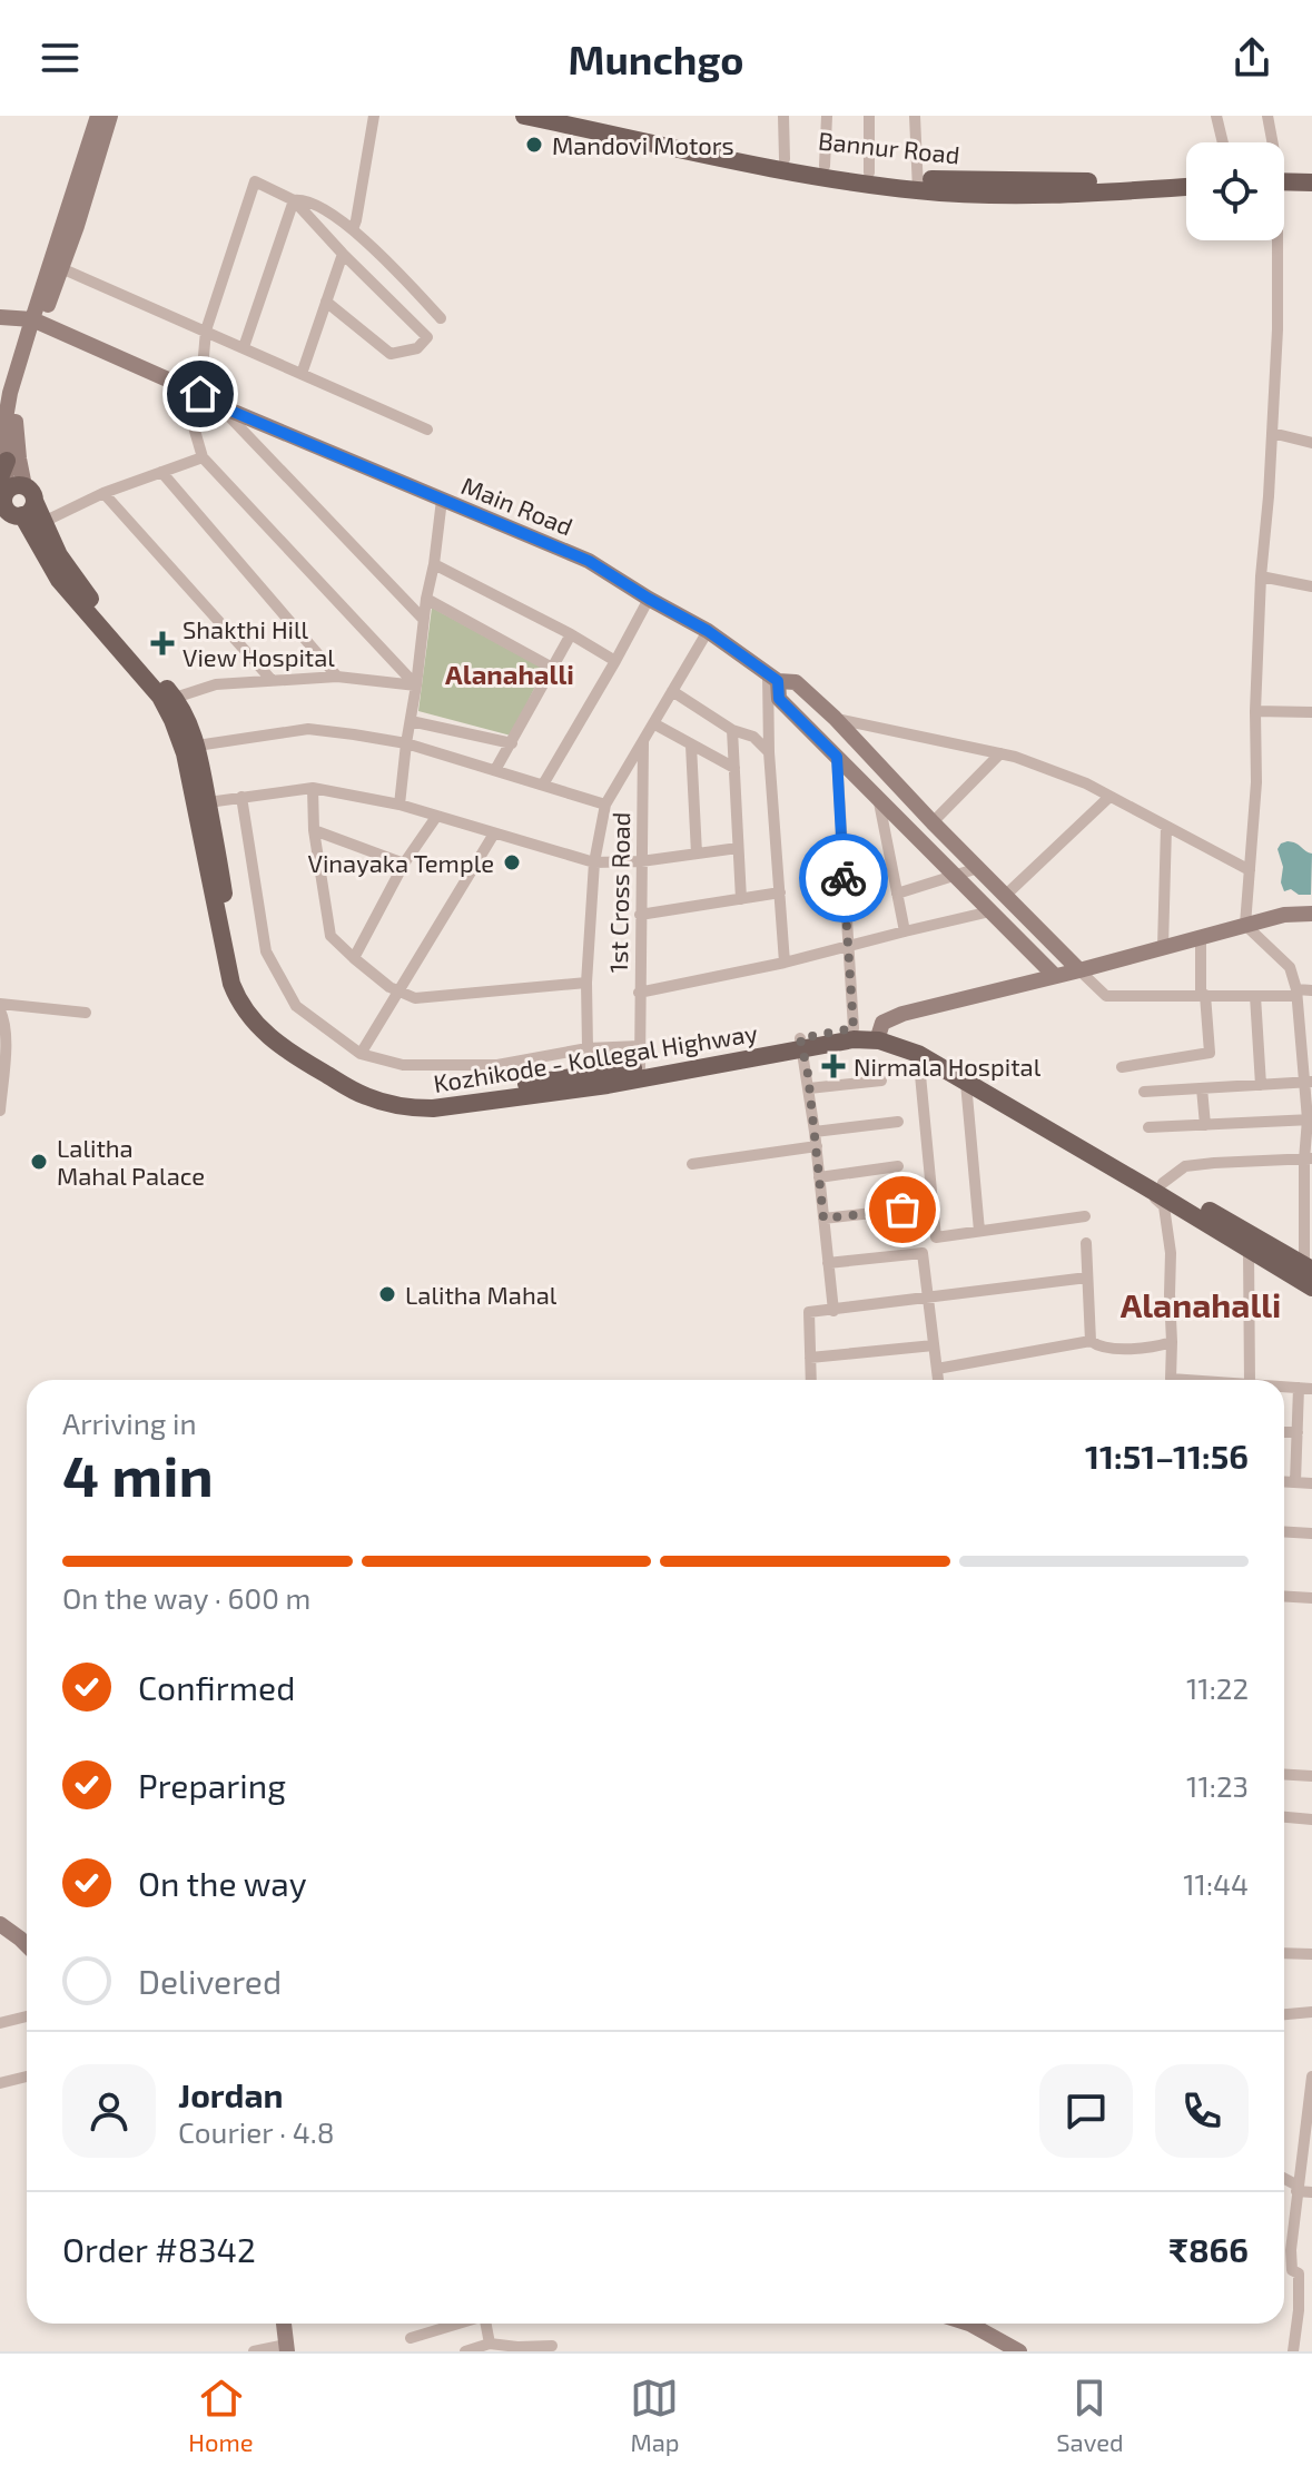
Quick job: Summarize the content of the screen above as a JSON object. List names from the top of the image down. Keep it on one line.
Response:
{"streets":{"main road":["Bannur Road","Kozhikode - Kollegal Highway"],"street":["Main Road","1st Cross Road"]},"crossings":[["1st Cross Road","Kozhikode - Kollegal Highway"]],"districts":["Alanahalli","Alanahalli"],"places":{"other":["Mandovi Motors","Vinayaka Temple","Lalitha Mahal Palace","Lalitha Mahal"],"health":["Shakthi Hill View Hospital","Nirmala Hospital"]},"page":{"header":"Munchgo","heading":["4 min","Arriving in","11:51–11:56"],"panel":["Jordan","Courier · 4.8","Order #8342","₹866"],"bar":"On the way · 600 m","list":[["Confirmed","11:22"],["Preparing","11:23"],["On the way","11:44"],"Delivered"],"tabs":["Home","Map","Saved"]}}
